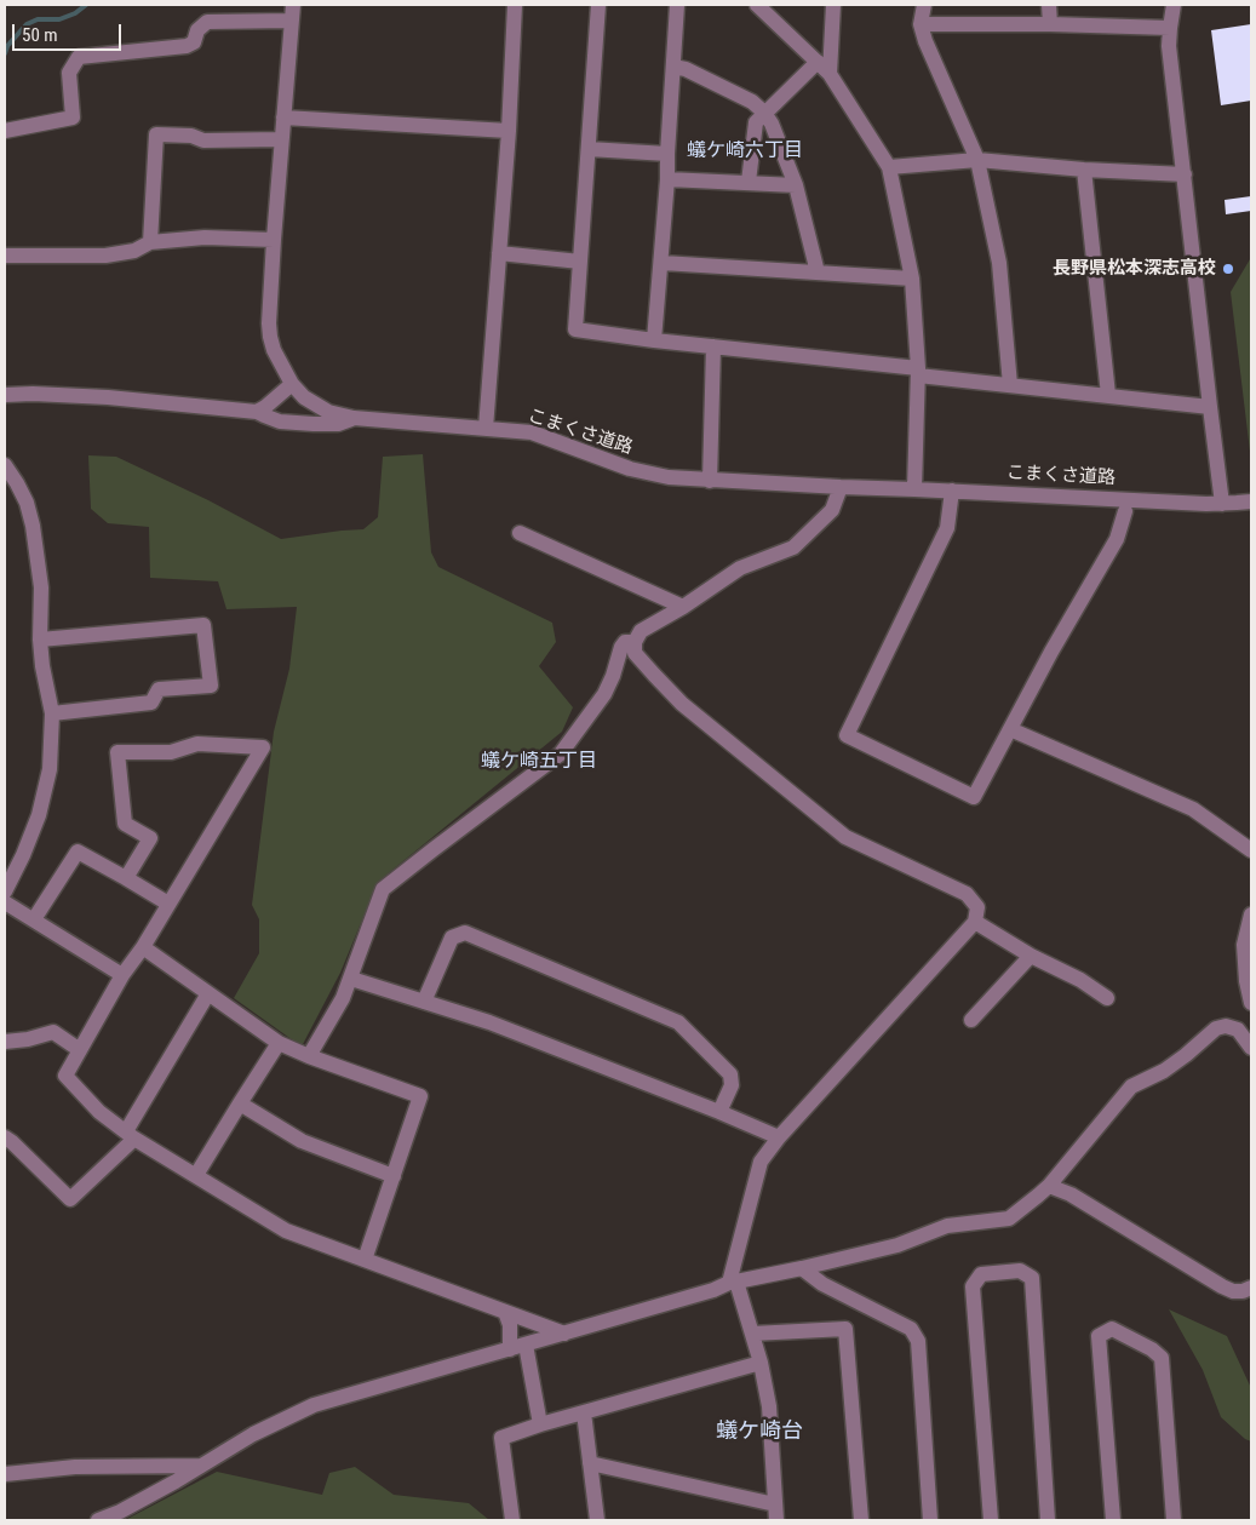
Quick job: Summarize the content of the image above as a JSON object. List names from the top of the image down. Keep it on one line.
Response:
{"streets":{"street":["こまくさ道路"]},"districts":["蟻ケ崎六丁目","蟻ケ崎五丁目","蟻ケ崎台"],"places":["長野県松本深志高校"],"scale_bar":"50 m"}
